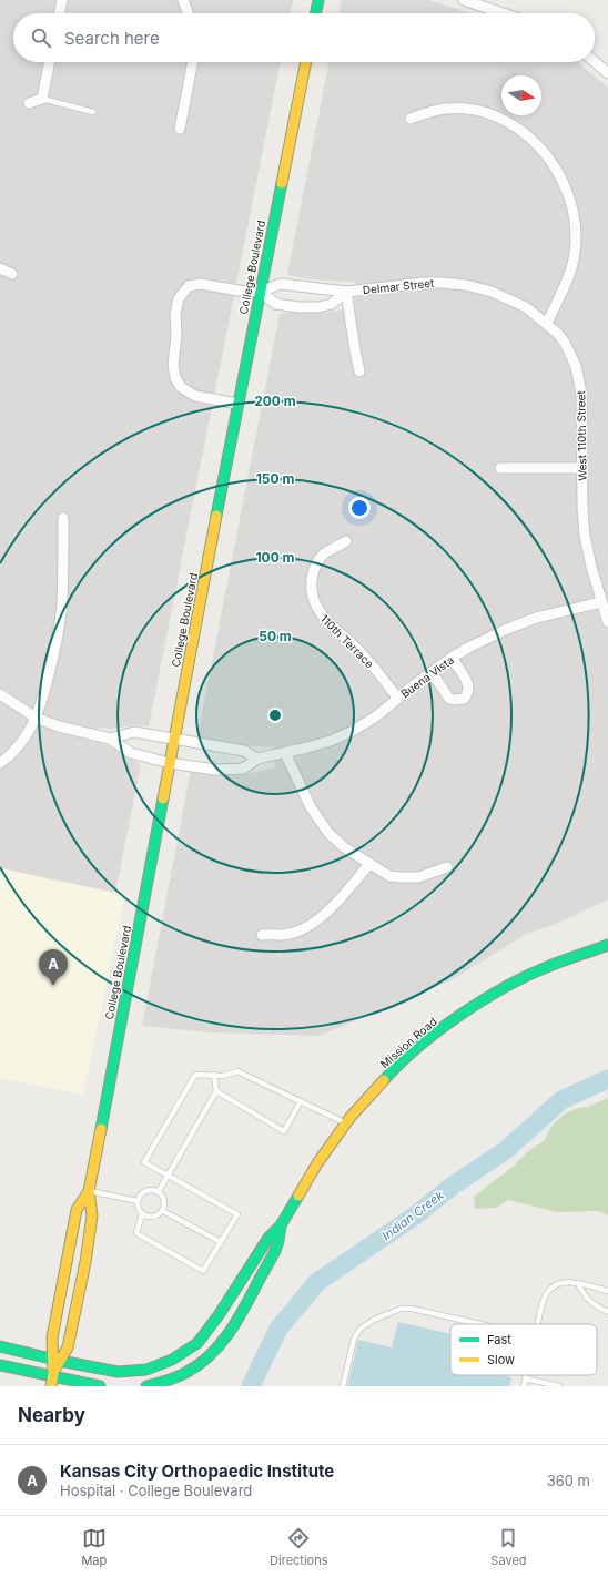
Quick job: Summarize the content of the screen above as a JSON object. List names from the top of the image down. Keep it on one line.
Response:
{"streets":{"main road":["College Boulevard","Mission Road"],"street":["Delmar Street","West 110th Street","110th Terrace","Buena Vista"]},"crossings":[["College Boulevard","Delmar Street"],["College Boulevard","Buena Vista"],["College Boulevard","Mission Road"],["Delmar Street","West 110th Street"],["West 110th Street","Buena Vista"],["110th Terrace","Buena Vista"]],"water":["Indian Creek"],"legend":["Fast","Slow"],"north":"right","page":{"search":"Search here","pins":"A","heading":"Nearby","list":[{"mark":"A","name":"Kansas City Orthopaedic Institute","note":"Hospital · College Boulevard","value":"360 m"}],"nav":["Map","Directions","Saved"]},"rings":["200 m","150 m","100 m","50 m"]}
